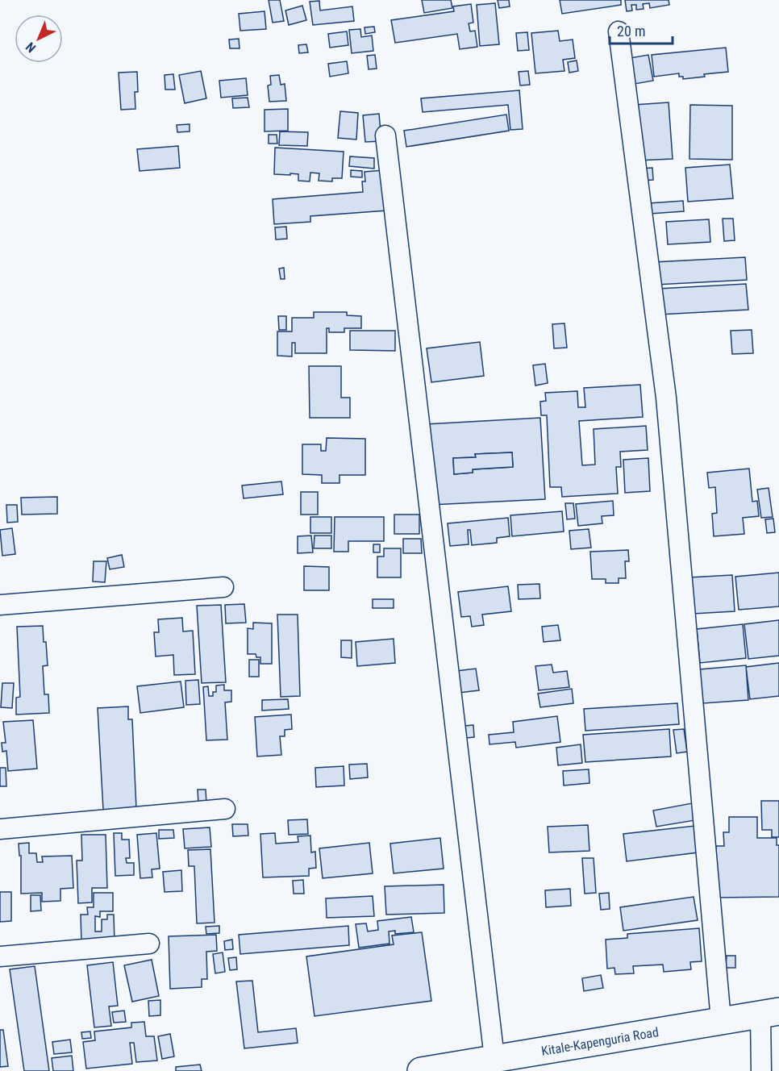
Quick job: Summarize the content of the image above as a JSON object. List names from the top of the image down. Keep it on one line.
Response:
{"streets":{"highway":["Kitale-Kapenguria Road"]},"scale_bar":"20 m","north":"bottom left"}
